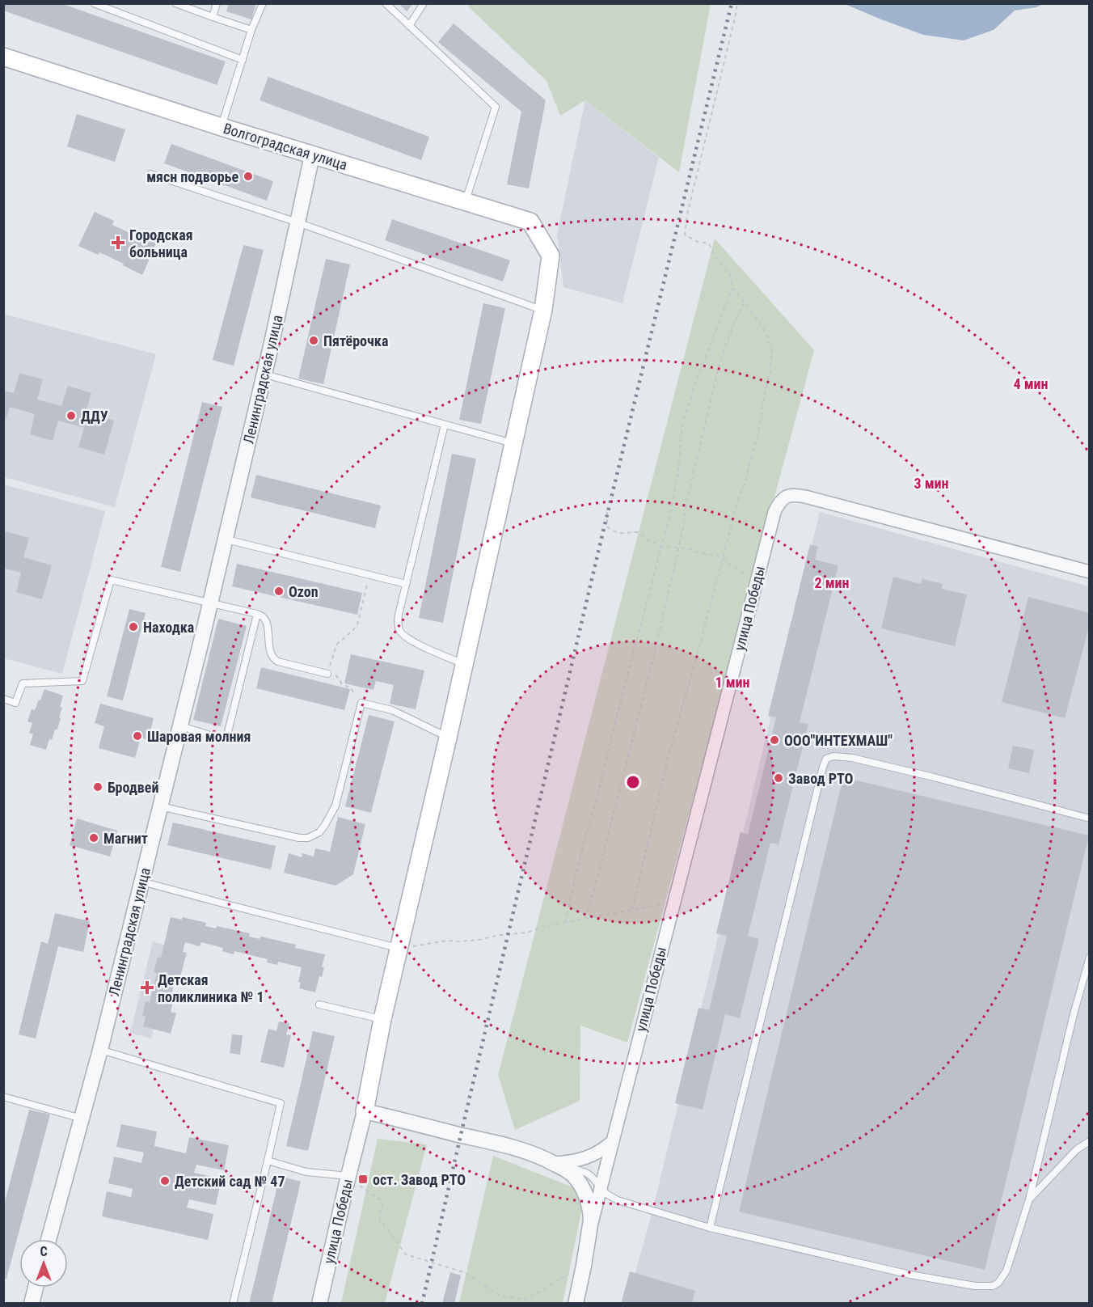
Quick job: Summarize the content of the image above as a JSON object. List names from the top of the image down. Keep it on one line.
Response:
{"streets":{"main road":["Волгоградская улица","улица Победы"],"street":["Ленинградская улица"]},"crossings":[["Волгоградская улица","Ленинградская улица"],["Волгоградская улица","улица Победы"]],"places":{"other":["мясн подворье","Пятёрочка","ДДУ","Ozon","Находка","Шаровая молния","ООО\"ИНТЕХМАШ\"","Завод РТО","Бродвей","Магнит","Детский сад № 47"],"health":["Городская больница","Детская поликлиника № 1"],"transit":["ост. Завод РТО"]},"north":"top","rings":["4 мин","3 мин","2 мин","1 мин"]}
